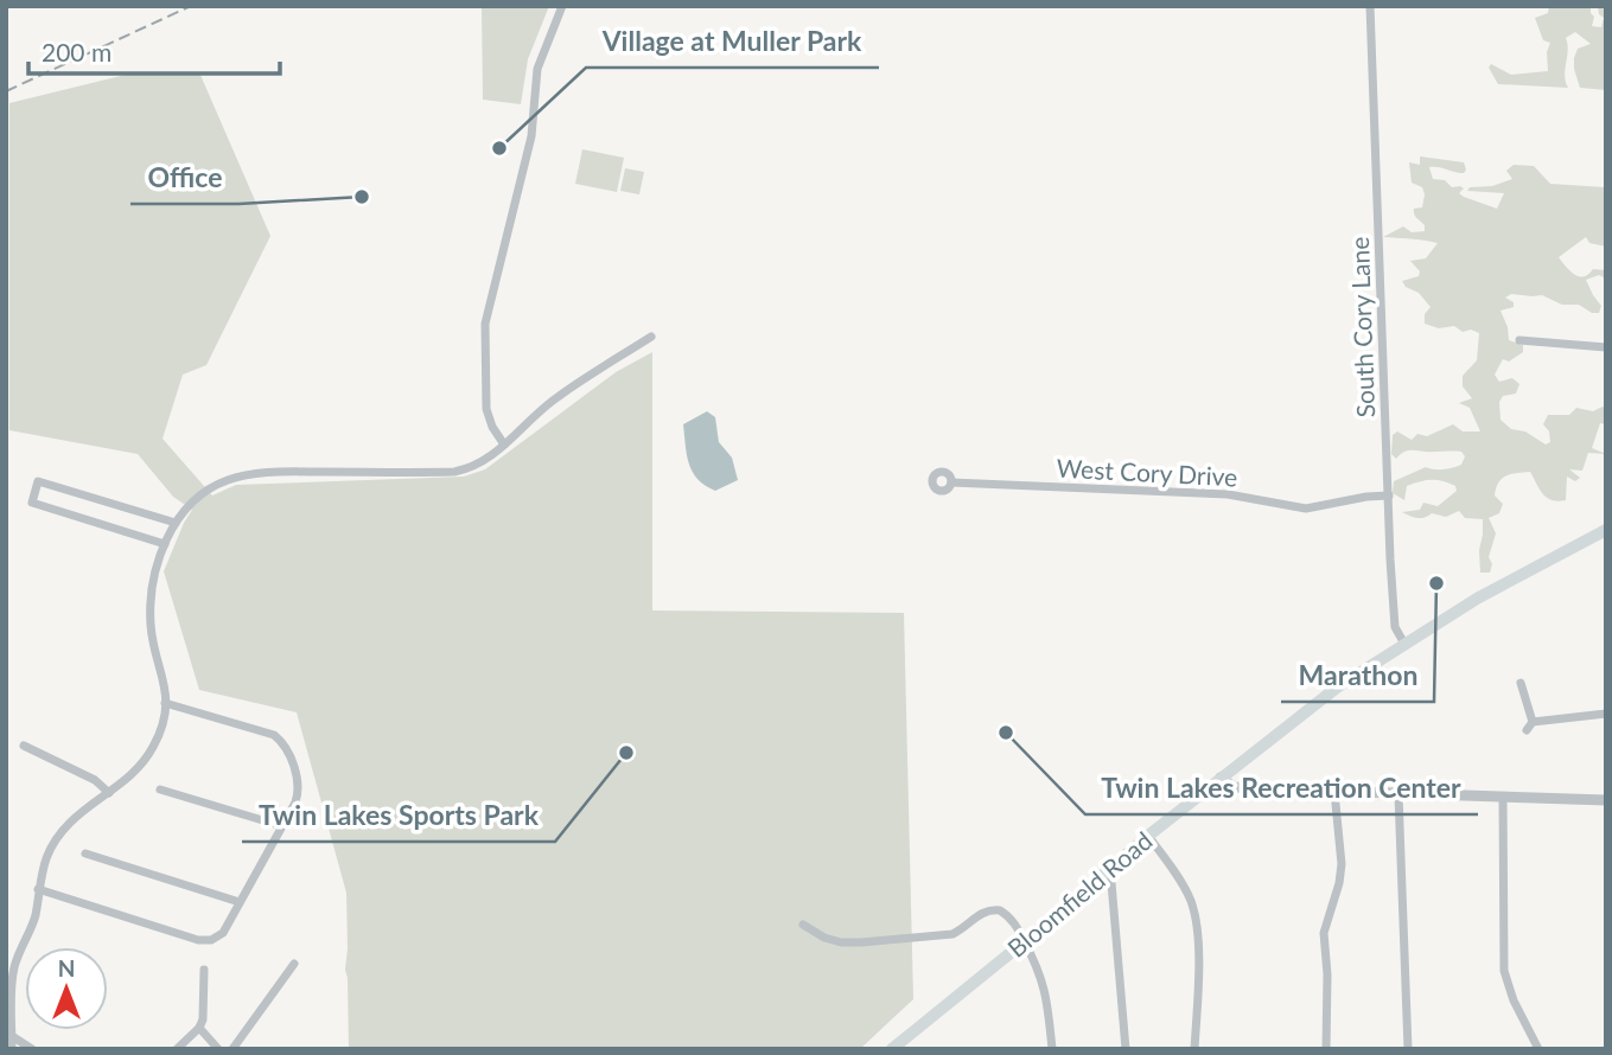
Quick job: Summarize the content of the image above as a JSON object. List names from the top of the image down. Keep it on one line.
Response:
{"streets":{"main road":["Bloomfield Road"],"street":["South Cory Lane","West Cory Drive"]},"crossings":[["South Cory Lane","West Cory Drive"],["South Cory Lane","Bloomfield Road"]],"places":["Village at Muller Park","Office","Marathon","Twin Lakes Recreation Center","Twin Lakes Sports Park"],"scale_bar":"200 m","north":"top"}
